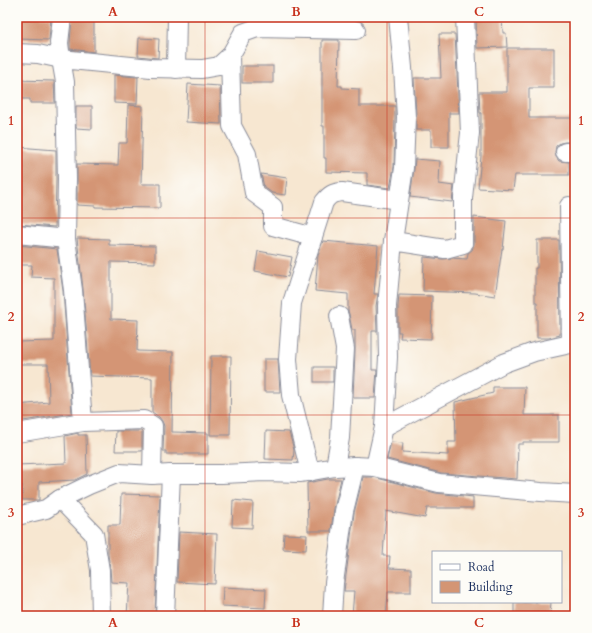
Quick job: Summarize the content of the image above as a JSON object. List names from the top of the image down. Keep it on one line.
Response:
{"legend":["Road","Building"],"grid":{"columns":["A","B","C"],"rows":["1","2","3"]}}
